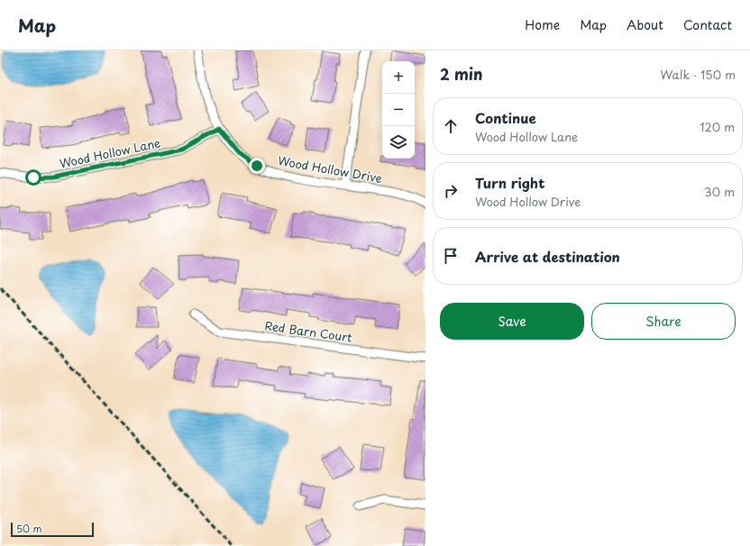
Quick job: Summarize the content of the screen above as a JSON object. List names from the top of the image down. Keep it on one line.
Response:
{"streets":{"street":["Wood Hollow Lane","Wood Hollow Drive","Red Barn Court"]},"crossings":[["Wood Hollow Lane","Wood Hollow Drive"]],"scale_bar":"50 m","page":{"header":"Map","nav":["Home","Map","About","Contact"],"heading":["2 min","Walk · 150 m"],"map_buttons":["+","−"],"list":[["Continue","Wood Hollow Lane","120 m"],["Turn right","Wood Hollow Drive","30 m"],"Arrive at destination"],"buttons":["Save","Share"],"scale":"50 m"}}
